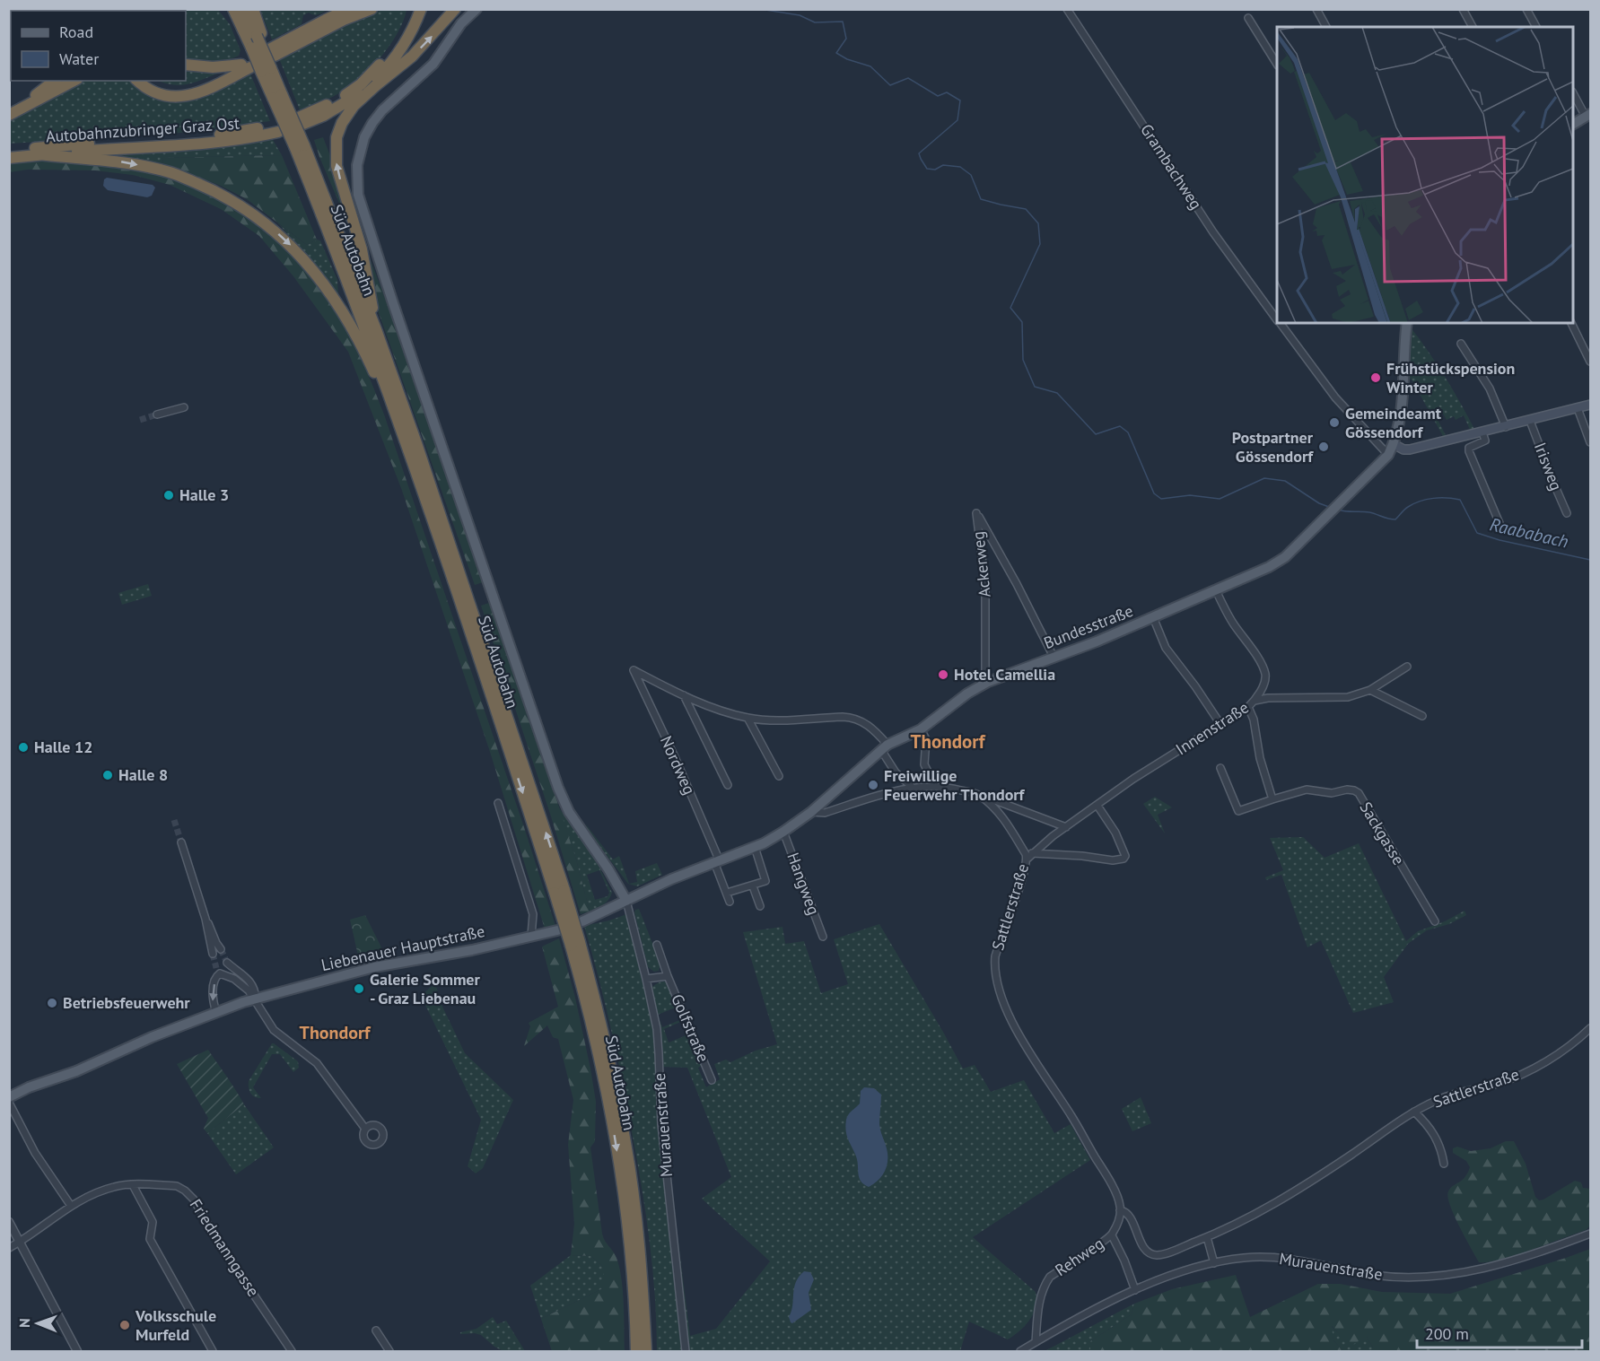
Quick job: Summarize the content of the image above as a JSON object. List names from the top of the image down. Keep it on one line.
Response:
{"streets":{"highway":["Autobahnzubringer Graz Ost","Süd Autobahn"],"main road":["Bundesstraße","Liebenauer Hauptstraße"],"street":["Grambachweg","Irisweg","Ackerweg","Innenstraße","Nordweg","Sackgasse","Hangweg","Sattlerstraße","Golfstraße","Murauenstraße","Friedmanngasse","Rehweg"]},"crossings":[["Grambachweg","Bundesstraße"],["Ackerweg","Bundesstraße"],["Bundesstraße","Innenstraße"],["Bundesstraße","Nordweg"],["Bundesstraße","Hangweg"],["Bundesstraße","Murauenstraße"],["Innenstraße","Sattlerstraße"],["Sattlerstraße","Rehweg"],["Golfstraße","Murauenstraße"],["Murauenstraße","Rehweg"]],"districts":["Thondorf","Thondorf"],"water":["Raababach"],"places":["Frühstückspension Winter","Gemeindeamt Gössendorf","Postpartner Gössendorf","Halle 3","Hotel Camellia","Halle 12","Halle 8","Freiwillige Feuerwehr Thondorf","Galerie Sommer - Graz Liebenau","Betriebsfeuerwehr","Volksschule Murfeld"],"legend":["Road","Water"],"scale_bar":"200 m","north":"left"}
